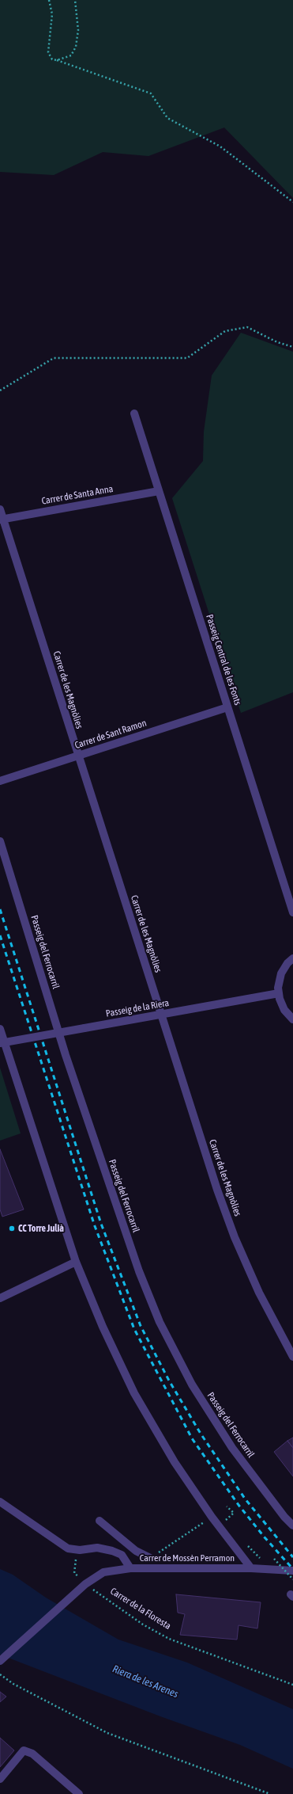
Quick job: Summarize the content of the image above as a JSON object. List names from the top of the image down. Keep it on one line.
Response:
{"streets":{"street":["Carrer de Santa Anna","Passeig Central de les Fonts","Carrer de les Magnòlies","Carrer de Sant Ramon","Passeig del Ferrocarril","Passeig de la Riera","Carrer de Mossèn Perramon"],"path":["Carrer de la Floresta"]},"crossings":[["Carrer de Santa Anna","Passeig Central de les Fonts"],["Carrer de Santa Anna","Carrer de les Magnòlies"],["Passeig Central de les Fonts","Carrer de Sant Ramon"],["Carrer de les Magnòlies","Carrer de Sant Ramon"],["Carrer de les Magnòlies","Passeig de la Riera"],["Carrer de Mossèn Perramon","Carrer de la Floresta"]],"water":["Riera de les Arenes"],"places":["CC Torre Julià"]}
